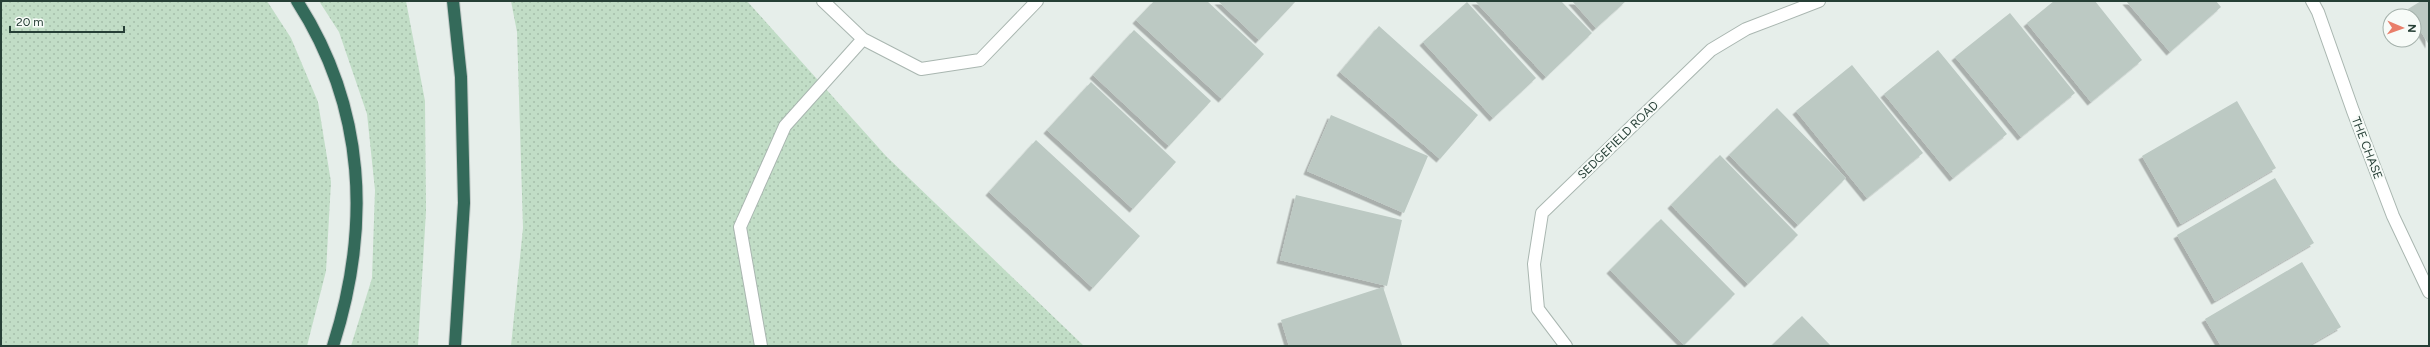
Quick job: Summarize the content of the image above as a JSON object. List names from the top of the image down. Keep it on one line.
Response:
{"streets":{"street":["SEDGEFIELD ROAD","THE CHASE"]},"scale_bar":"20 m","north":"right"}
